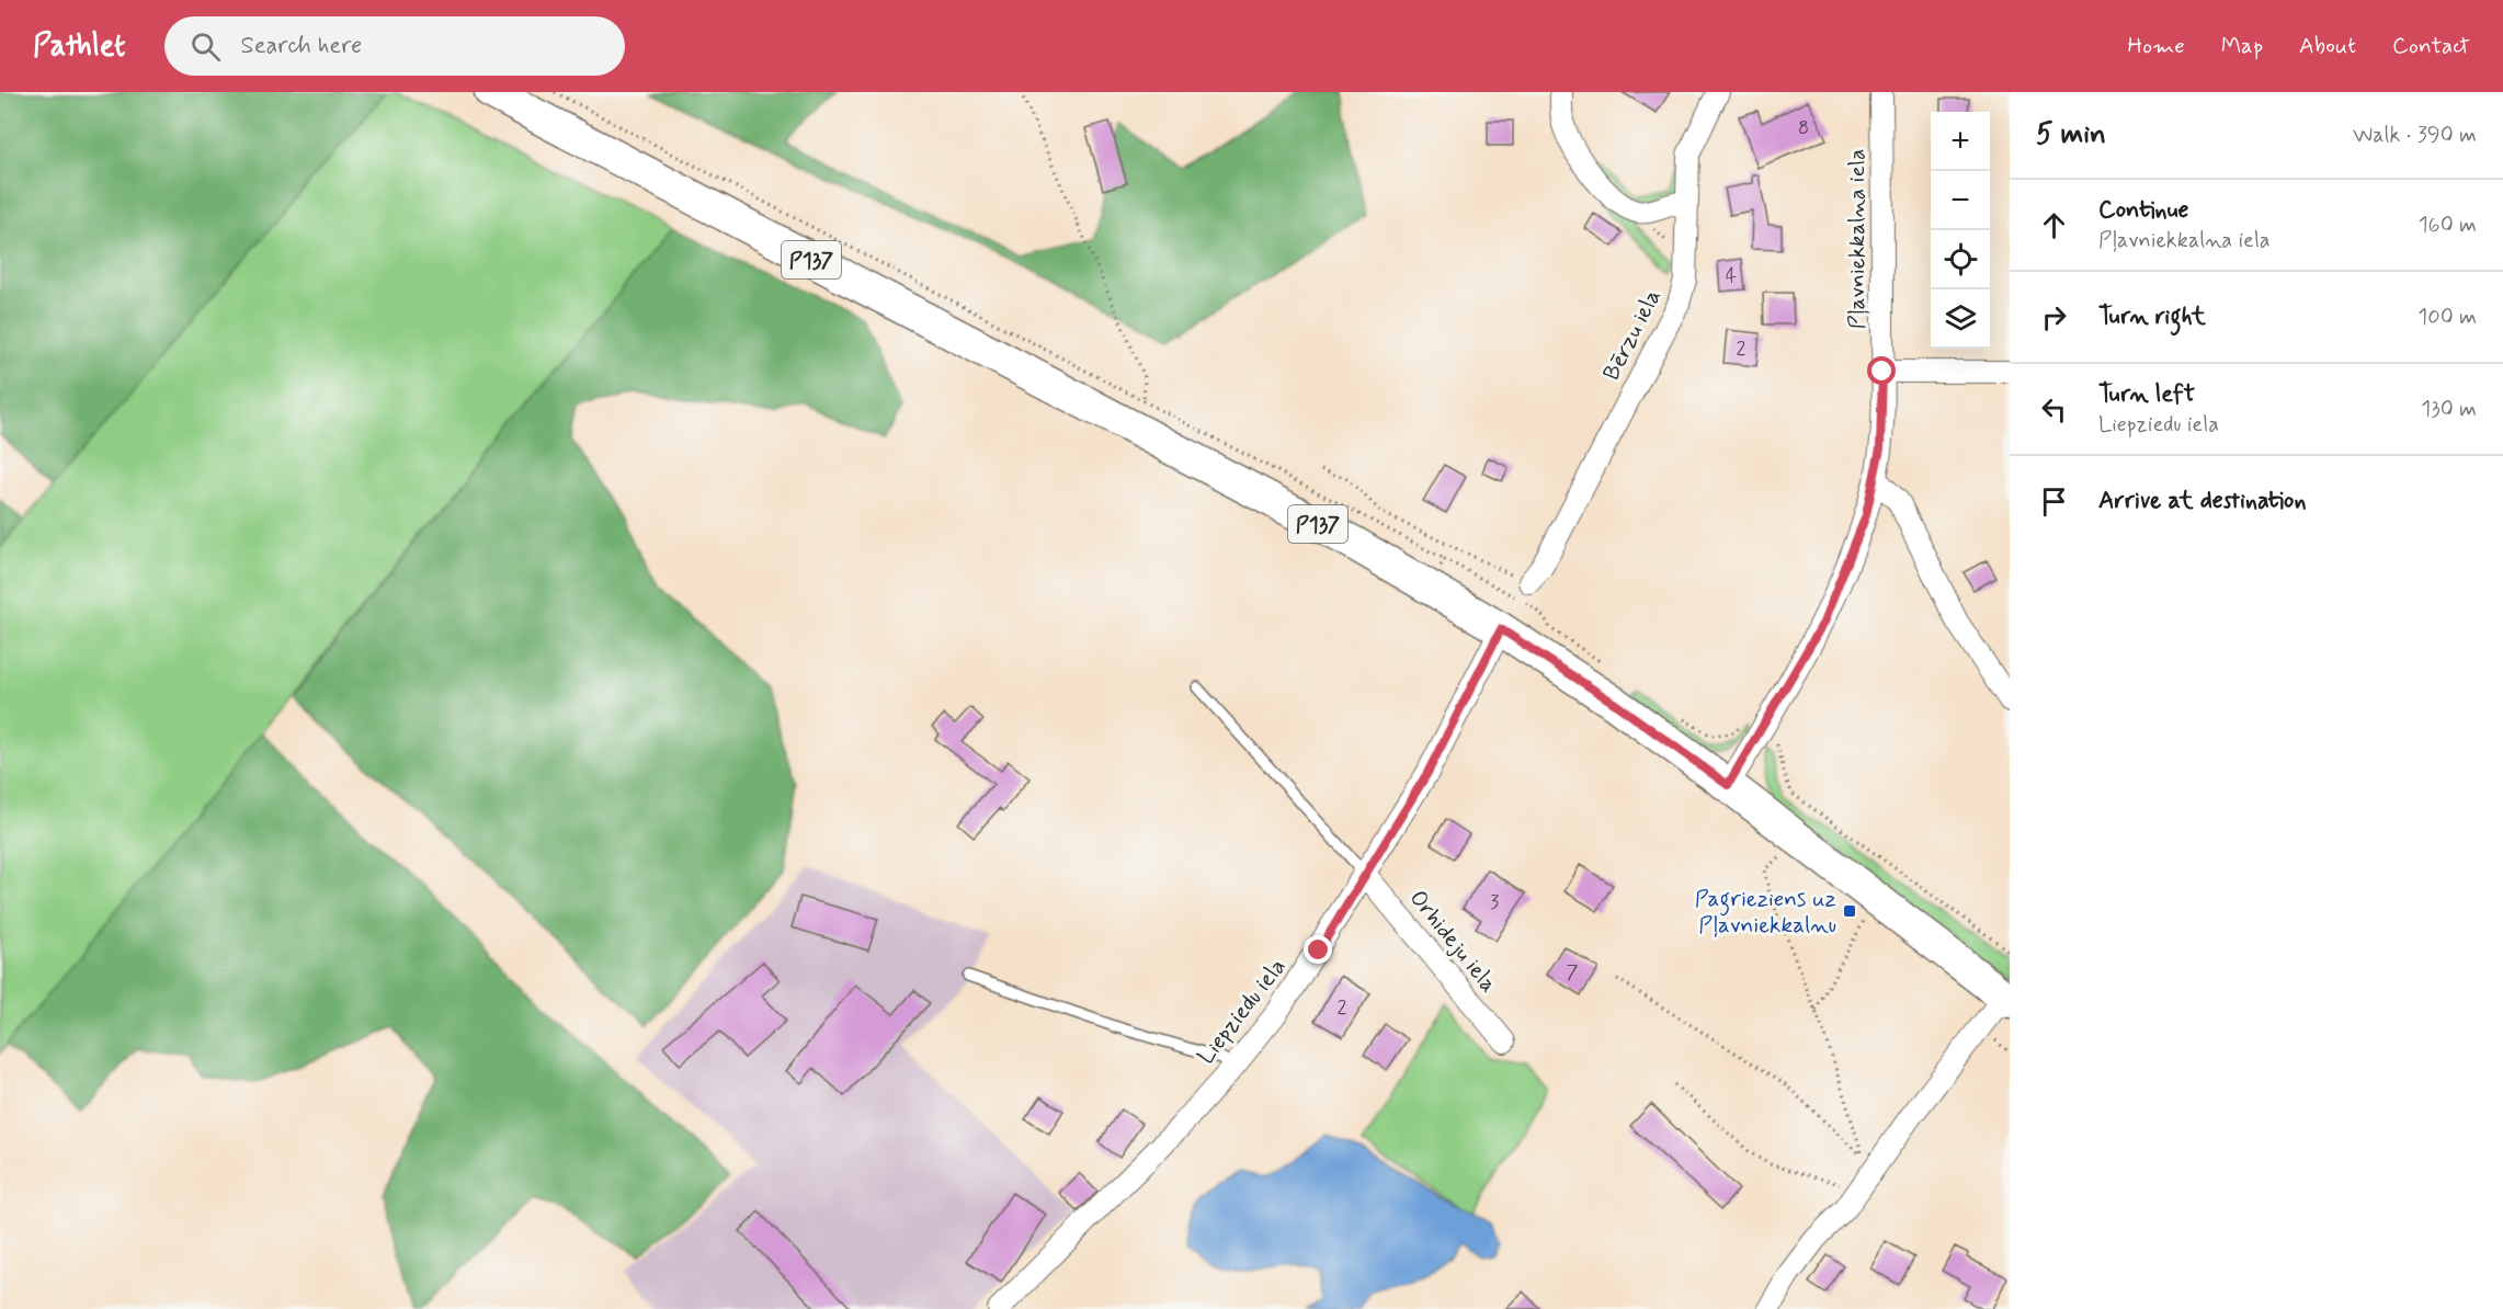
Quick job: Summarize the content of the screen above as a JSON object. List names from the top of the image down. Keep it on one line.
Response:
{"streets":{"main road":["P137"],"street":["Pļavniekkalna iela","Bērzu iela","Orhideju iela","Liepziedu iela"]},"crossings":[["Pļavniekkalna iela","P137"],["P137","Liepziedu iela"],["Orhideju iela","Liepziedu iela"]],"places":{"transit":["Pagrieziens uz Pļavniekkalnu"]},"house_numbers":["8","4","2","3","7","2"],"page":{"header":"Pathlet","search":"Search here","nav":["Home","Map","About","Contact"],"heading":["5 min","Walk · 390 m"],"map_buttons":["+","−"],"list":[["Continue","Pļavniekkalna iela","160 m"],["Turn right","100 m"],["Turn left","Liepziedu iela","130 m"],"Arrive at destination"]}}
